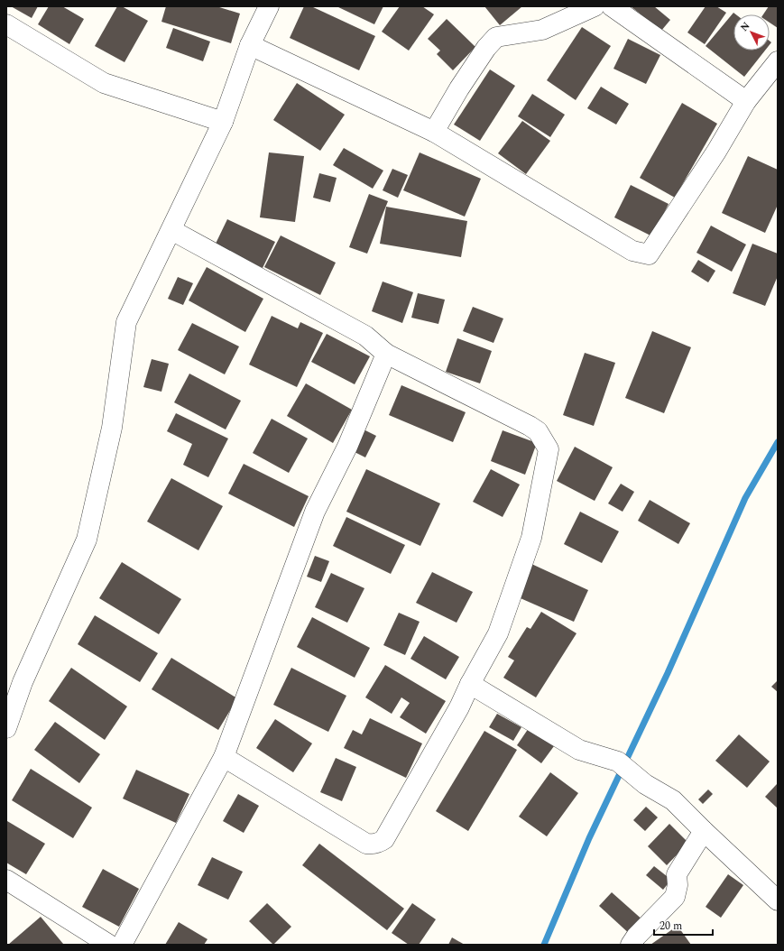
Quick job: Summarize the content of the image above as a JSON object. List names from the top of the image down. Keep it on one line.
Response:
{"scale_bar":"20 m","north":"top left"}
